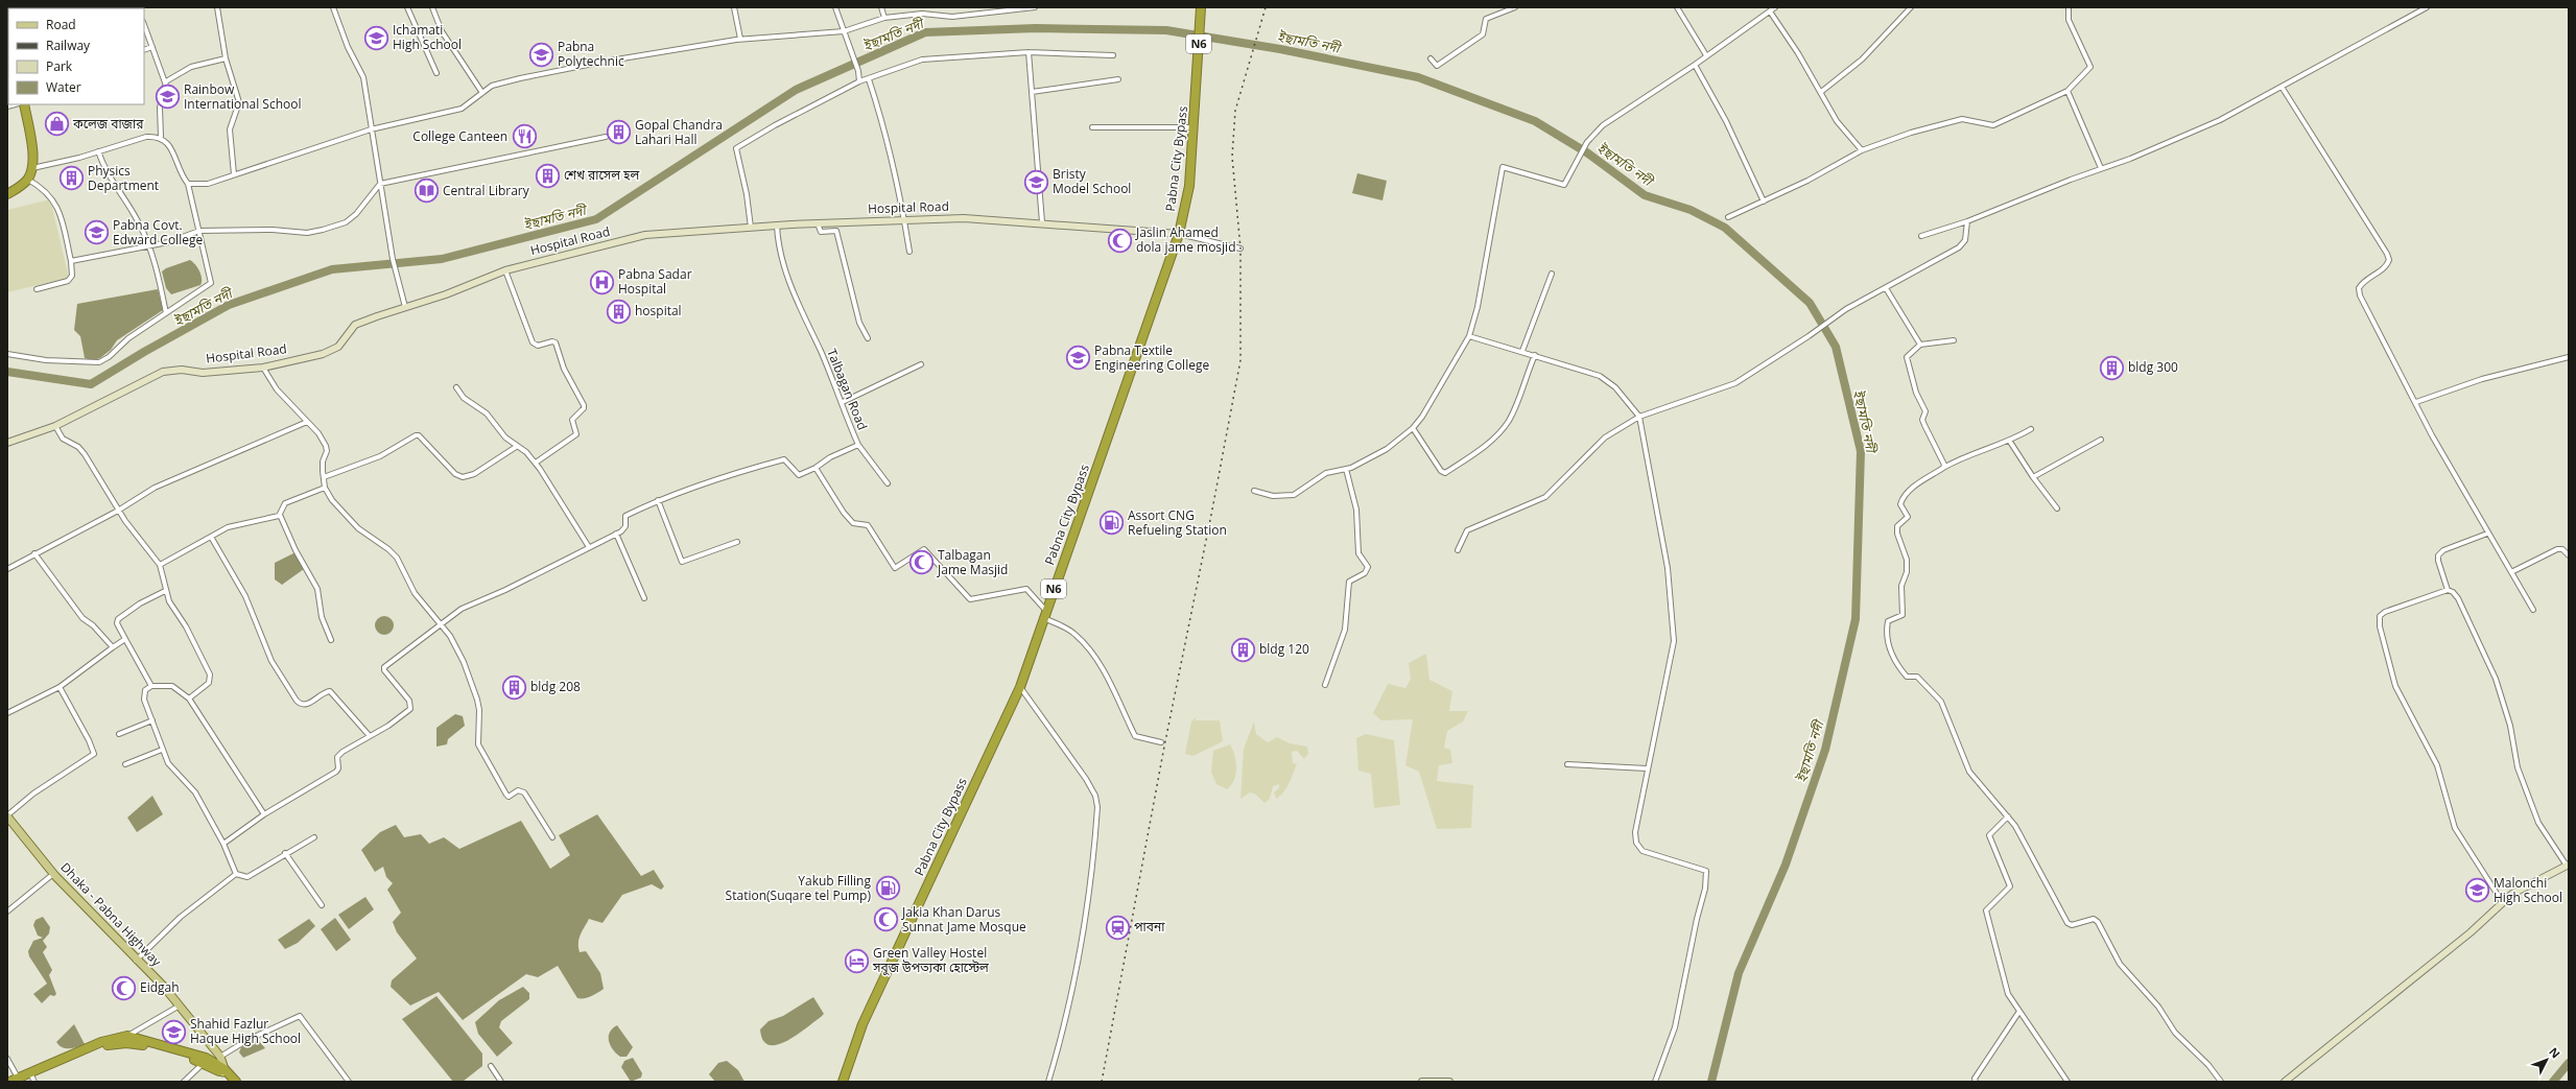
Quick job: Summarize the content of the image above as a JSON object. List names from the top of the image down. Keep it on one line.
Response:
{"streets":{"highway":["N6","Pabna City Bypass","Dhaka - Pabna Highway"],"main road":["Hospital Road"],"street":["Talbagan Road"]},"crossings":[["Pabna City Bypass","Hospital Road"],["Hospital Road","Talbagan Road"]],"water":["ইছামতি নদী"],"places":{"school or university":["Ichamati High School","Pabna Polytechnic","Rainbow International School","Bristy Model School","Pabna Covt. Edward College","Pabna Textile Engineering College","Malonchi High School","Shahid Fazlur Haque High School"],"shop":["কলেজ বাজার"],"building":["Gopal Chandra Lahari Hall","শেখ রাসেল হল","Physics Department","hospital","bldg 300","bldg 120","bldg 208"],"restaurant":["College Canteen"],"library":["Central Library"],"mosque":["Jaslin Ahamed dola jame mosjid","Talbagan Jame Masjid","Jakia Khan Darus Sunnat Jame Mosque","Eidgah"],"hospital":["Pabna Sadar Hospital"],"fuel station":["Assort CNG Refueling Station","Yakub Filling Station(Suqare tel Pump)"],"station":["পাবনা"],"hotel":["Green Valley Hostel সবুজ উপত্যকা হোস্টেল"]},"legend":["Road","Railway","Park","Water"],"north":"top right"}
